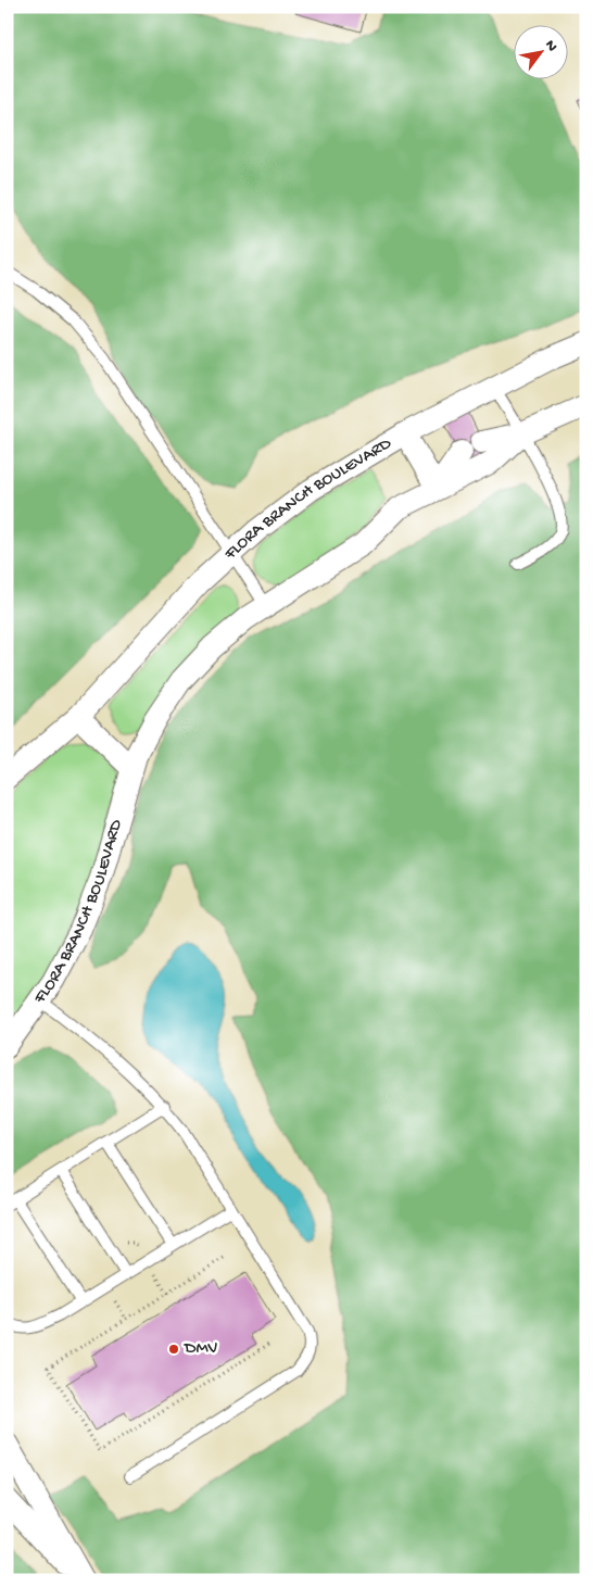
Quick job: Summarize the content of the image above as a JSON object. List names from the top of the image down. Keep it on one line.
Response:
{"streets":{"street":["FLORA BRANCH BOULEVARD"]},"places":["DMV"],"north":"top right"}
